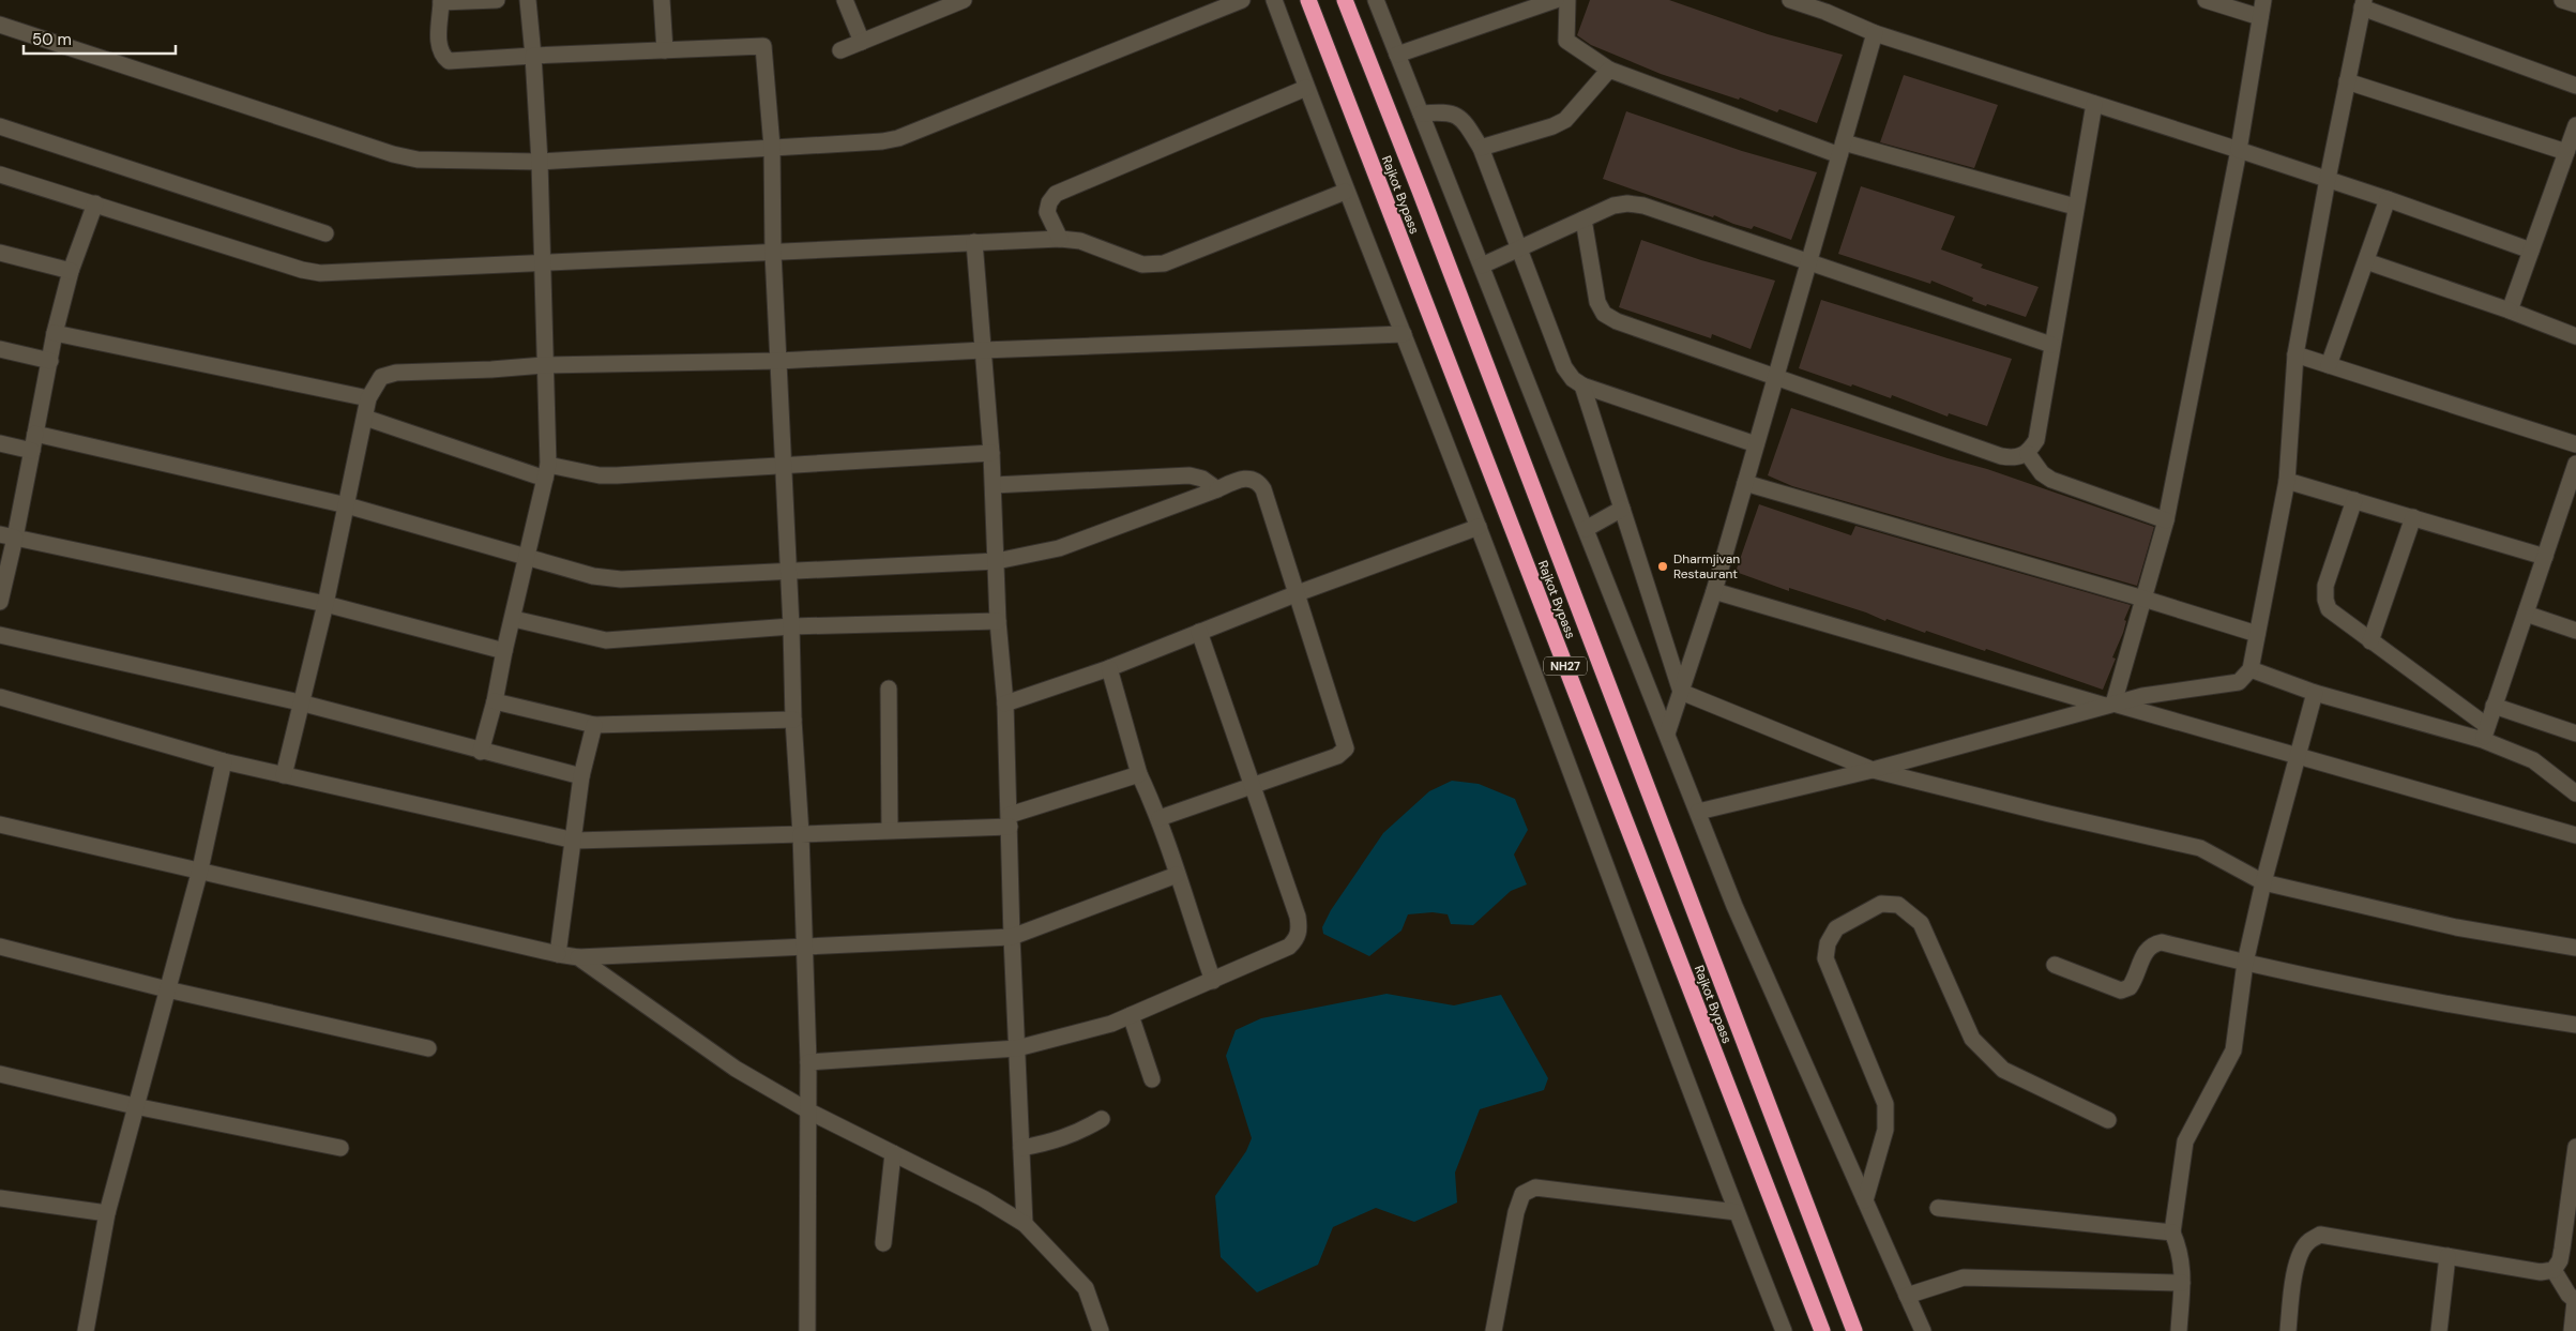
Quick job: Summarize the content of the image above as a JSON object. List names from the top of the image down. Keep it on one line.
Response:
{"streets":{"highway":["Rajkot Bypass","NH27"]},"places":["Dharmjivan Restaurant"],"scale_bar":"50 m"}
